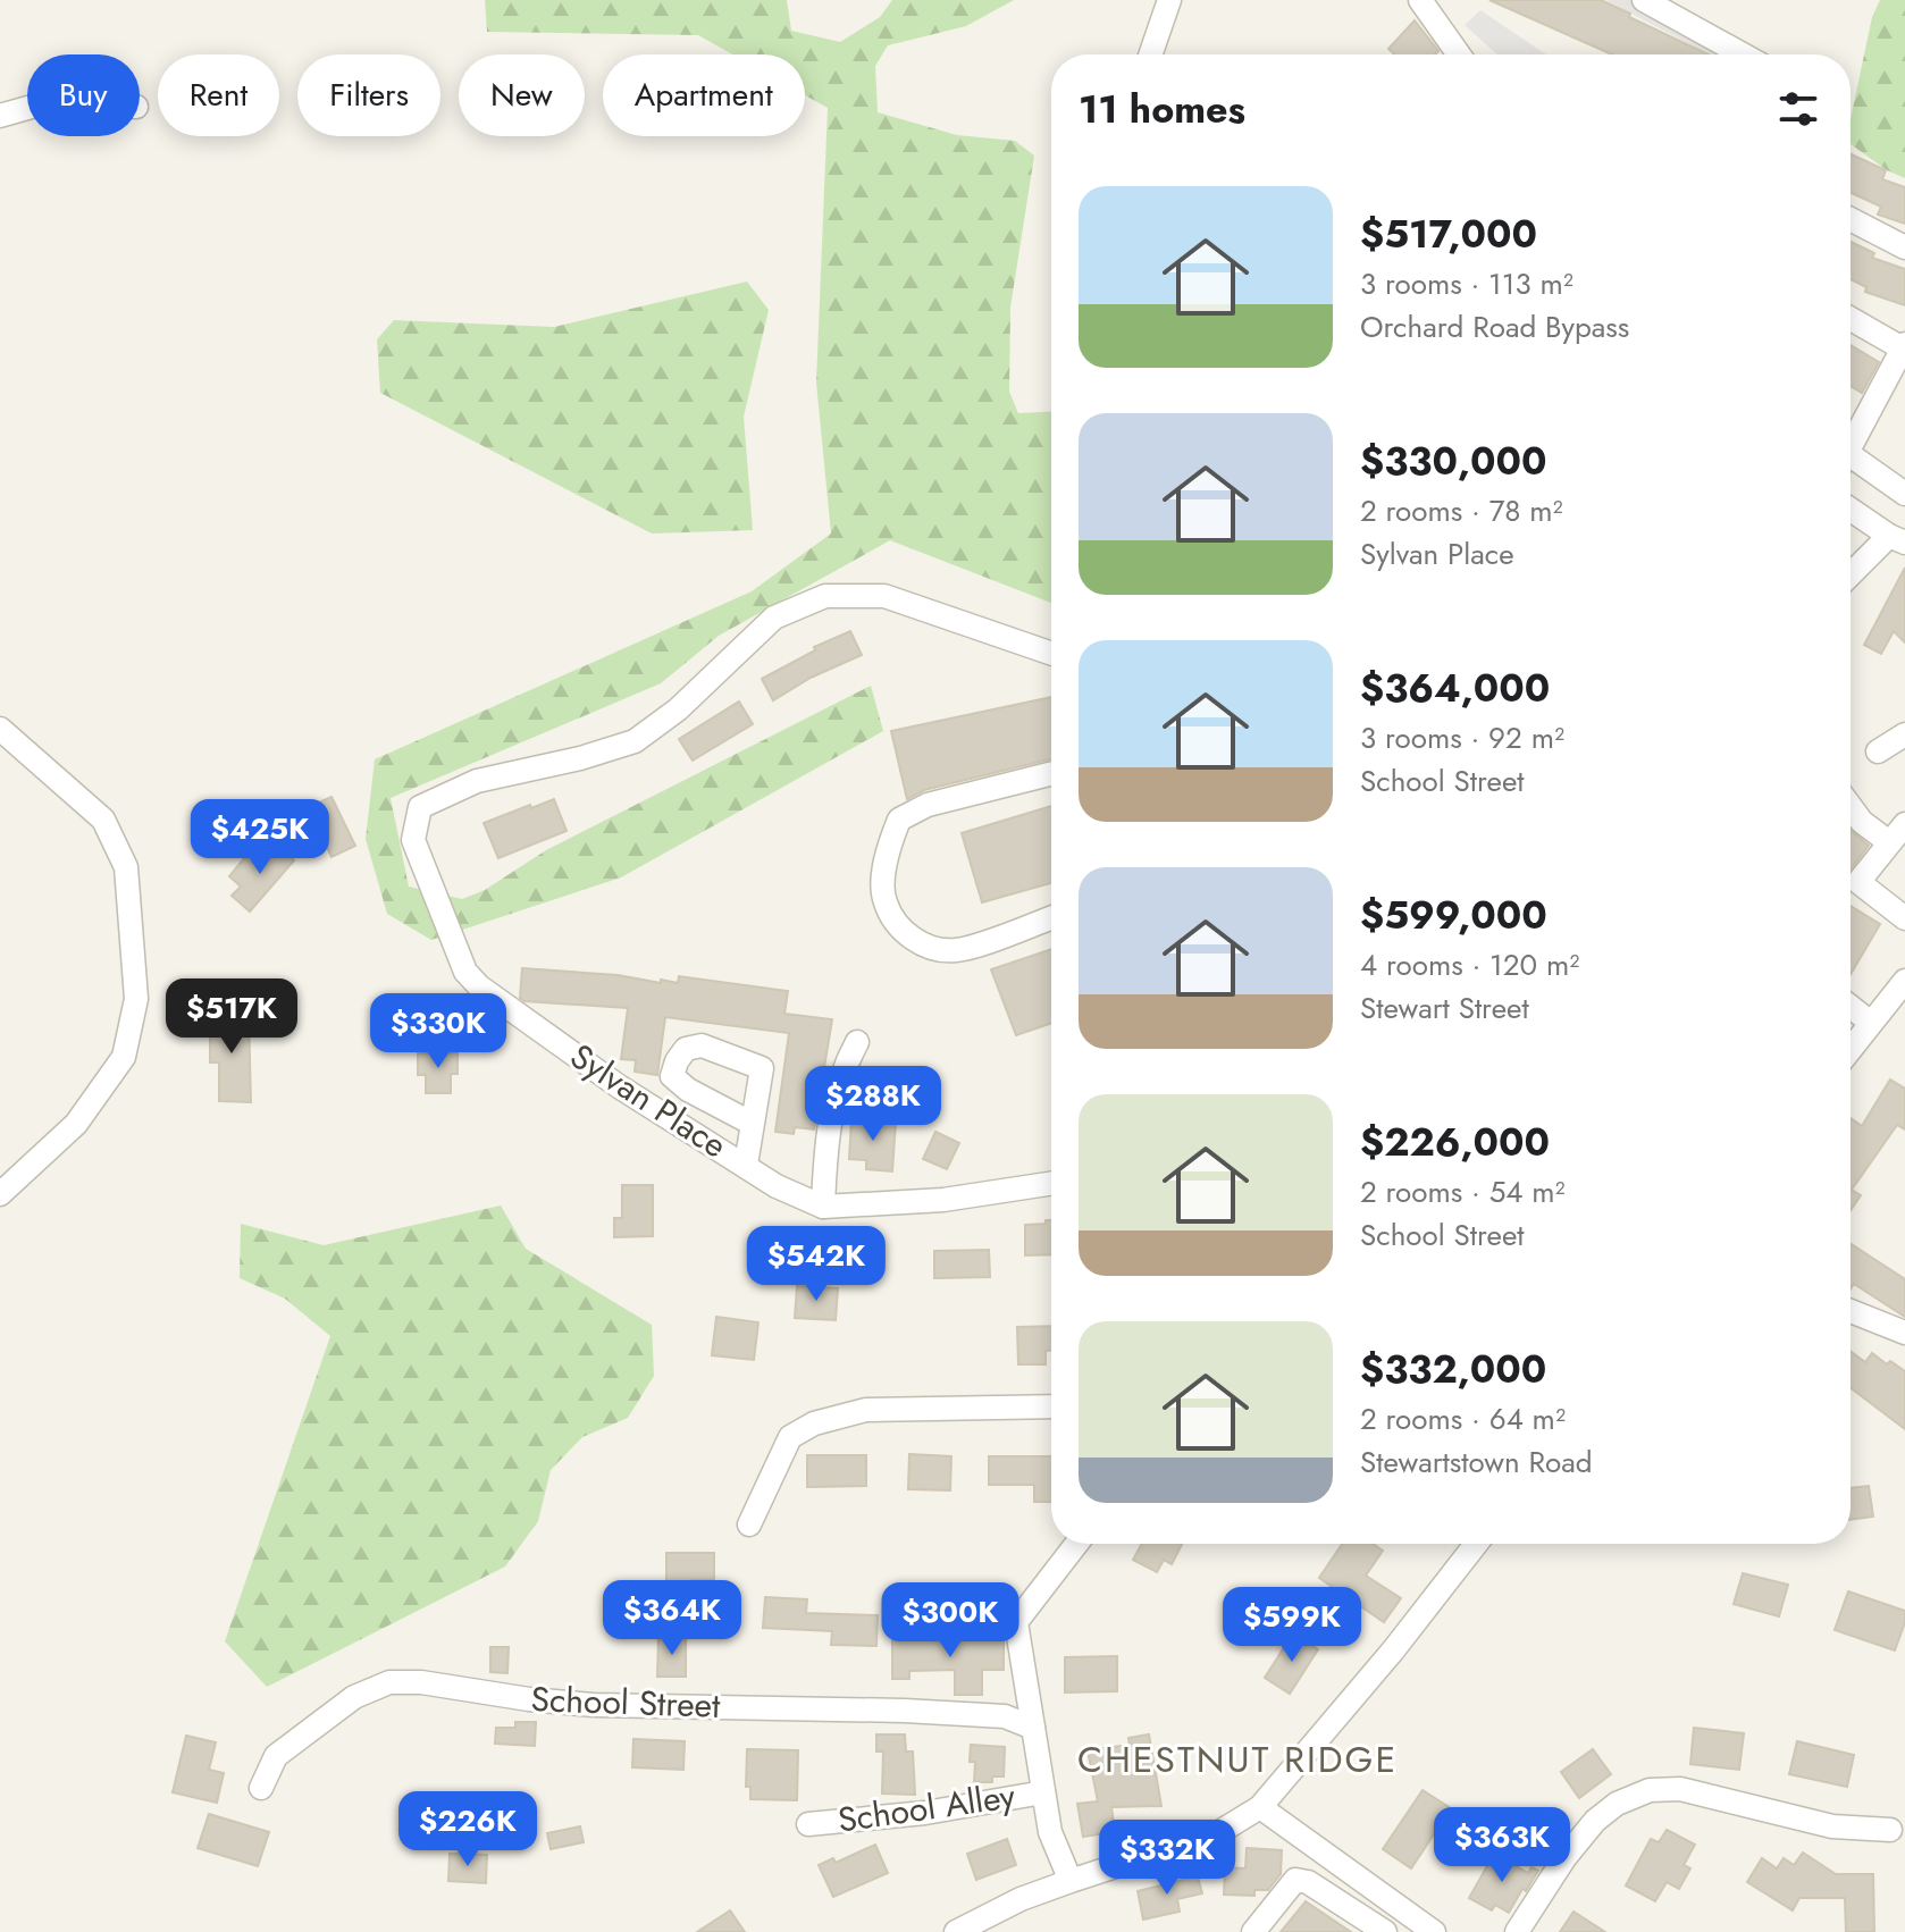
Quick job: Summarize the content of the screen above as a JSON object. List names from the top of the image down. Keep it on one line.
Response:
{"streets":{"street":["Sylvan Place","School Street","School Alley"]},"districts":["CHESTNUT RIDGE"],"page":{"chip":["Buy","Rent","Filters","New","Apartment"],"heading":"11 homes","list":[{"name":"$517,000","note":"3 rooms · 113 m² · Orchard Road Bypass"},{"name":"$330,000","note":"2 rooms · 78 m² · Sylvan Place"},{"name":"$364,000","note":"3 rooms · 92 m² · School Street"},{"name":"$599,000","note":"4 rooms · 120 m² · Stewart Street"},{"name":"$226,000","note":"2 rooms · 54 m² · School Street"},{"name":"$332,000","note":"2 rooms · 64 m² · Stewartstown Road"}],"price":["$425K","$517K","$330K","$288K","$542K","$364K","$300K","$599K","$226K","$363K","$332K"]}}
